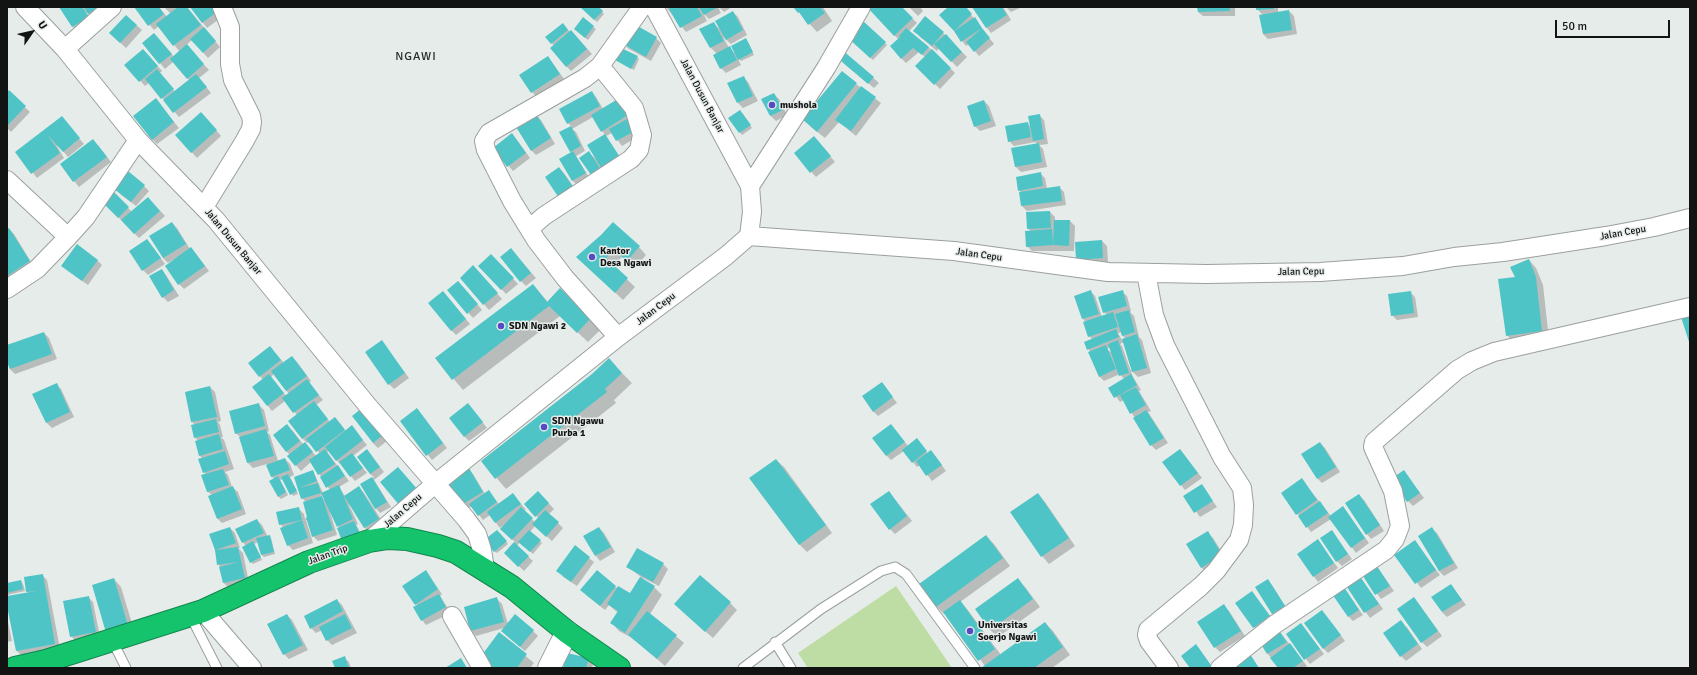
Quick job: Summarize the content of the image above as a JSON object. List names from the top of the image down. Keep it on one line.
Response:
{"streets":{"highway":["Jalan Trip"],"street":["Jalan Dusun Banjar","Jalan Cepu"]},"crossings":[["Jalan Dusun Banjar","Jalan Cepu"],["Jalan Dusun Banjar","Jalan Trip"],["Jalan Cepu","Jalan Trip"]],"districts":["NGAWI"],"places":["mushola","Kantor Desa Ngawi","SDN Ngawi 2","SDN Ngawu Purba 1","Universitas Soerjo Ngawi"],"scale_bar":"50 m","north":"top right"}
